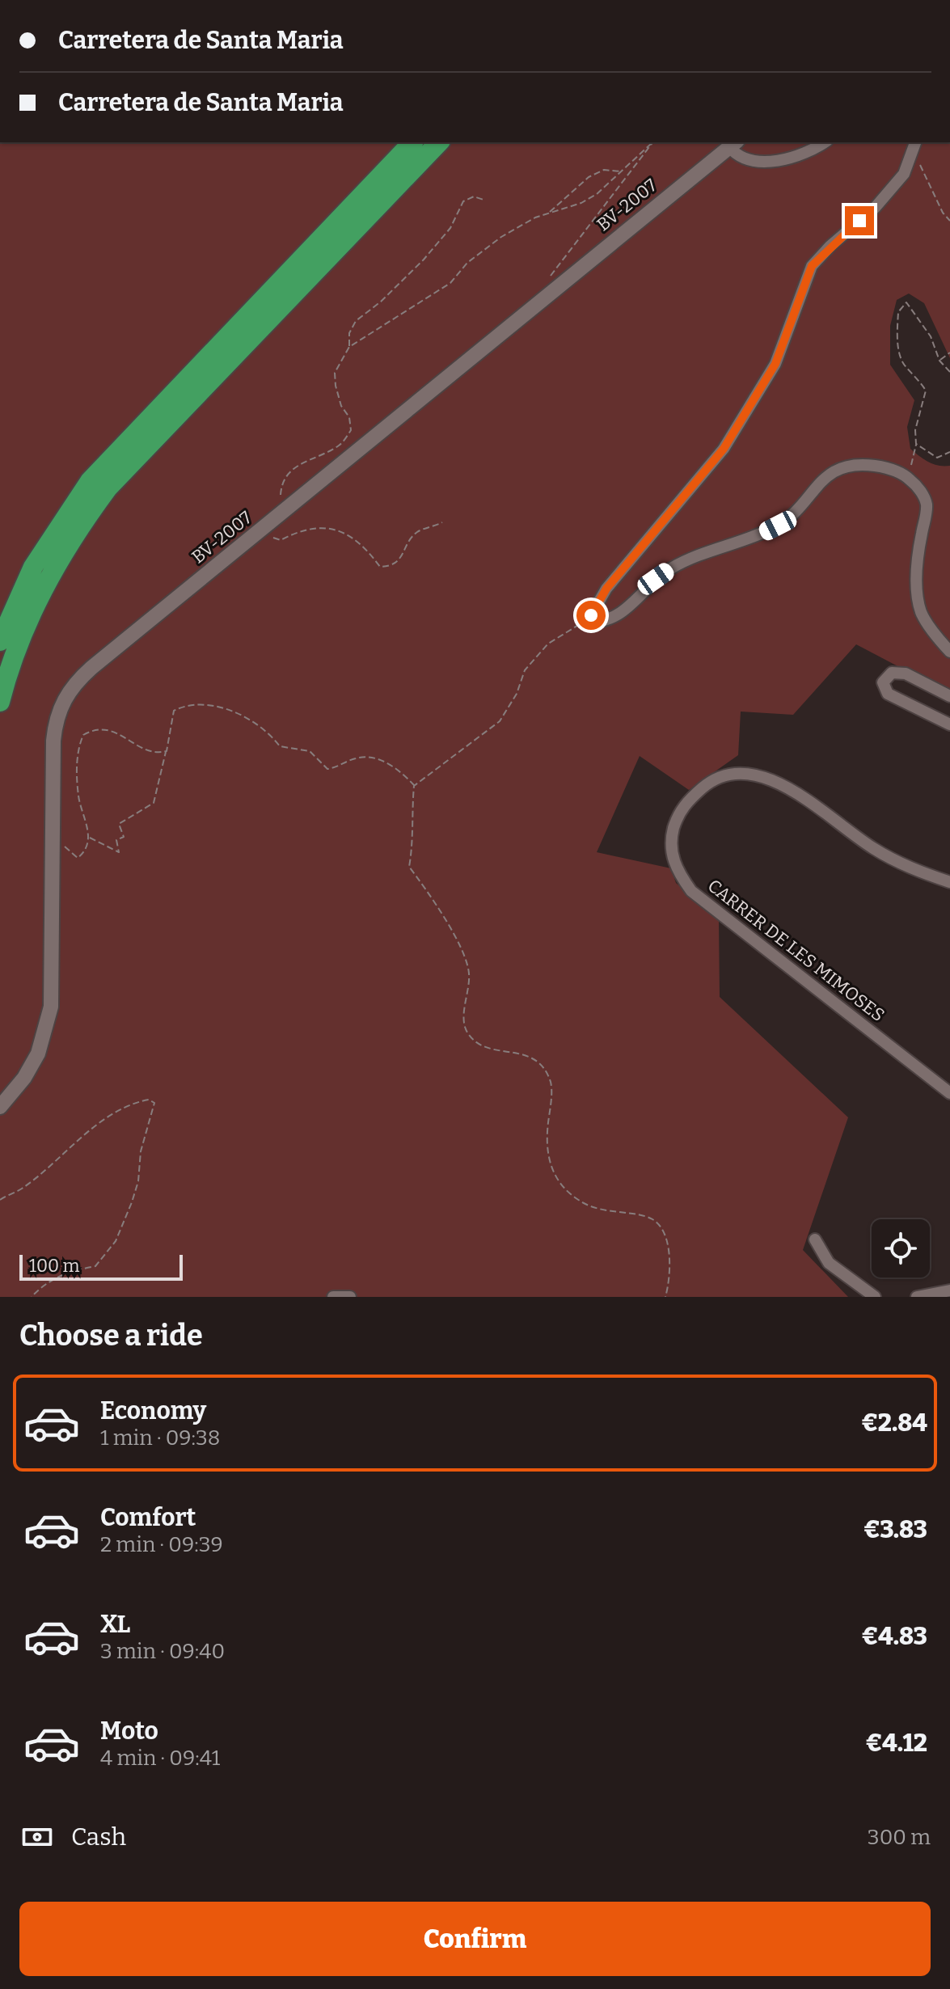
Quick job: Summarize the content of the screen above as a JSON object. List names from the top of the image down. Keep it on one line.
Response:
{"streets":{"street":["BV-2007","CARRER DE LES MIMOSES"]},"scale_bar":"100 m","page":{"banner":["Carretera de Santa Maria","Carretera de Santa Maria"],"scale":"100 m","heading":"Choose a ride","list":[{"name":"Economy","note":"1 min · 09:38","value":"€2.84"},{"name":"Comfort","note":"2 min · 09:39","value":"€3.83"},{"name":"XL","note":"3 min · 09:40","value":"€4.83"},{"name":"Moto","note":"4 min · 09:41","value":"€4.12"}],"pay":["Cash","300 m"],"buttons":"Confirm"}}
